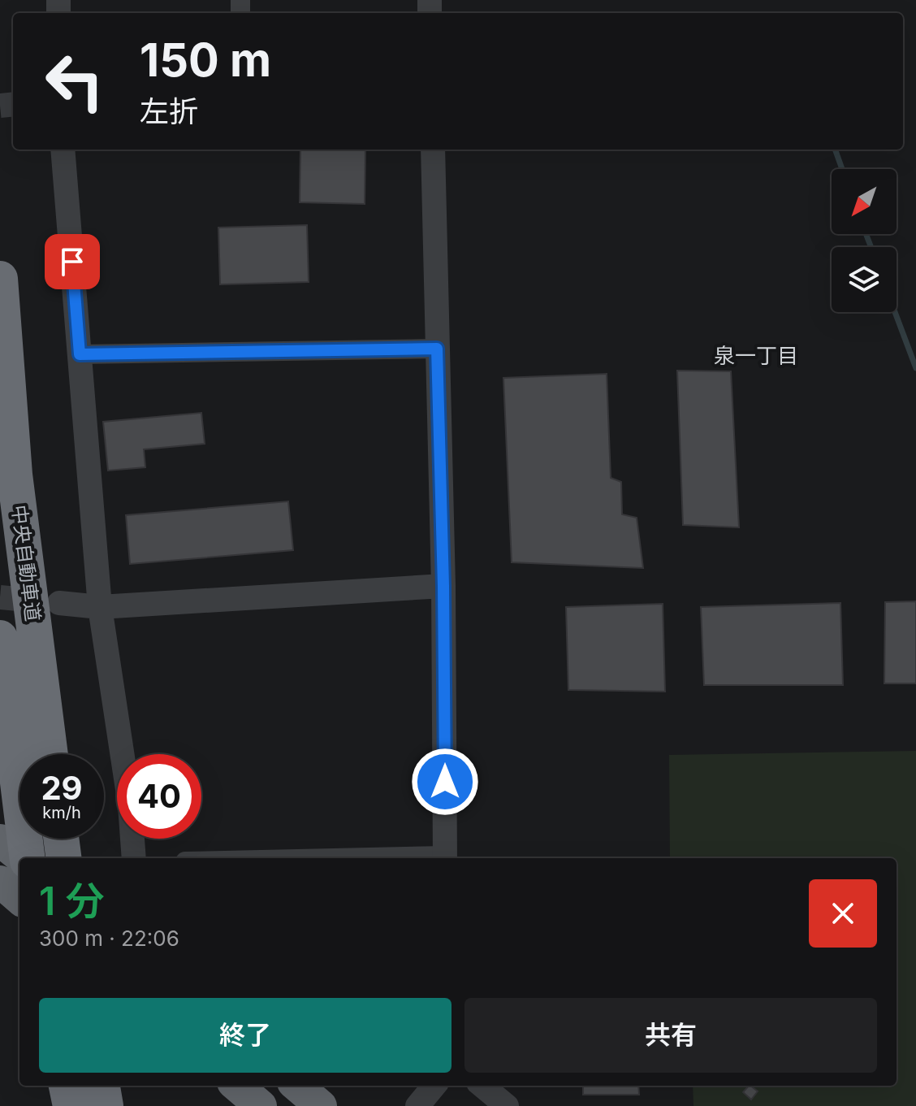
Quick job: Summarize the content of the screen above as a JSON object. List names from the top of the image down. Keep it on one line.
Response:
{"streets":{"highway":["中央自動車道"]},"districts":["泉一丁目"],"north":"bottom left","page":{"turn":["150 m","左折"],"speed":"29 km/h","limit":"40","heading":["1 分","300 m · 22:06"],"buttons":["終了","共有"]}}
